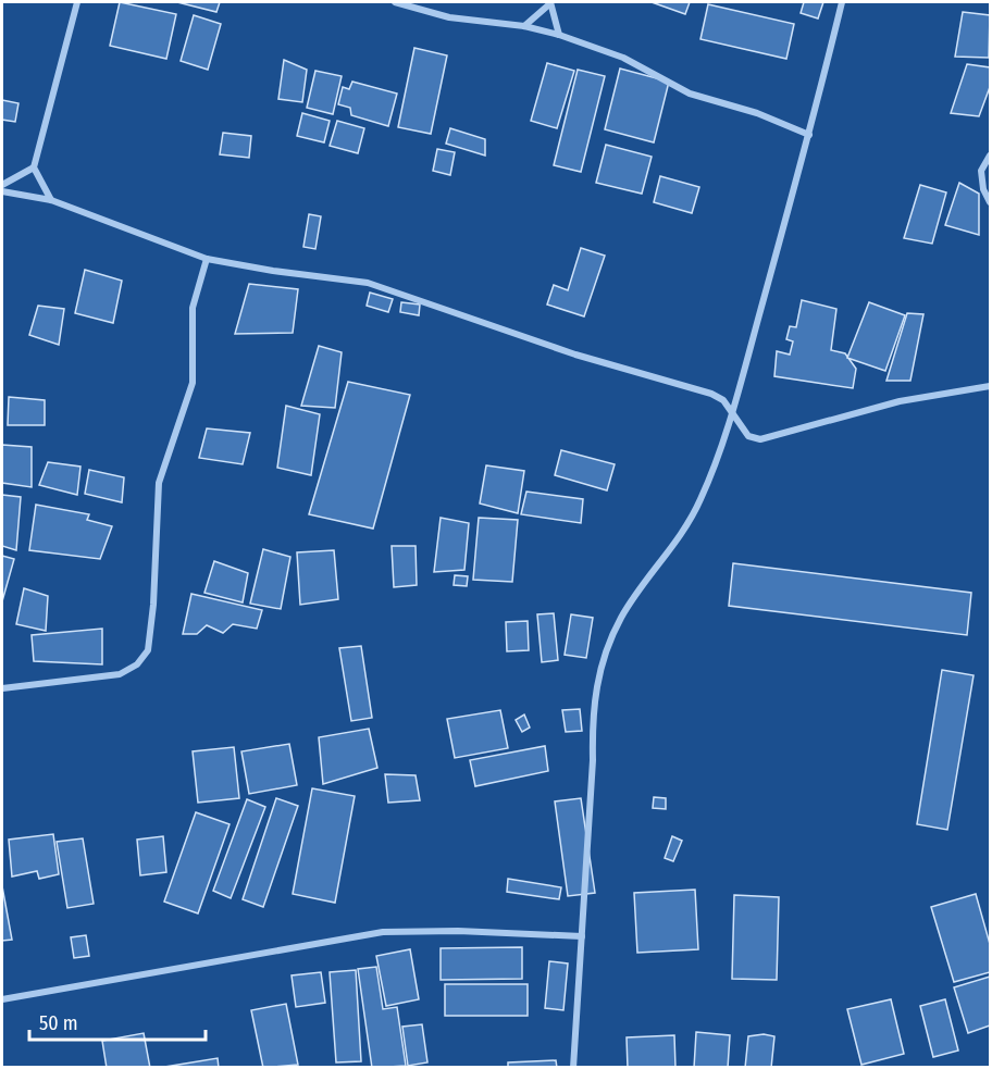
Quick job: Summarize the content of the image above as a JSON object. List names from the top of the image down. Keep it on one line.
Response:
{"scale_bar":"50 m"}
